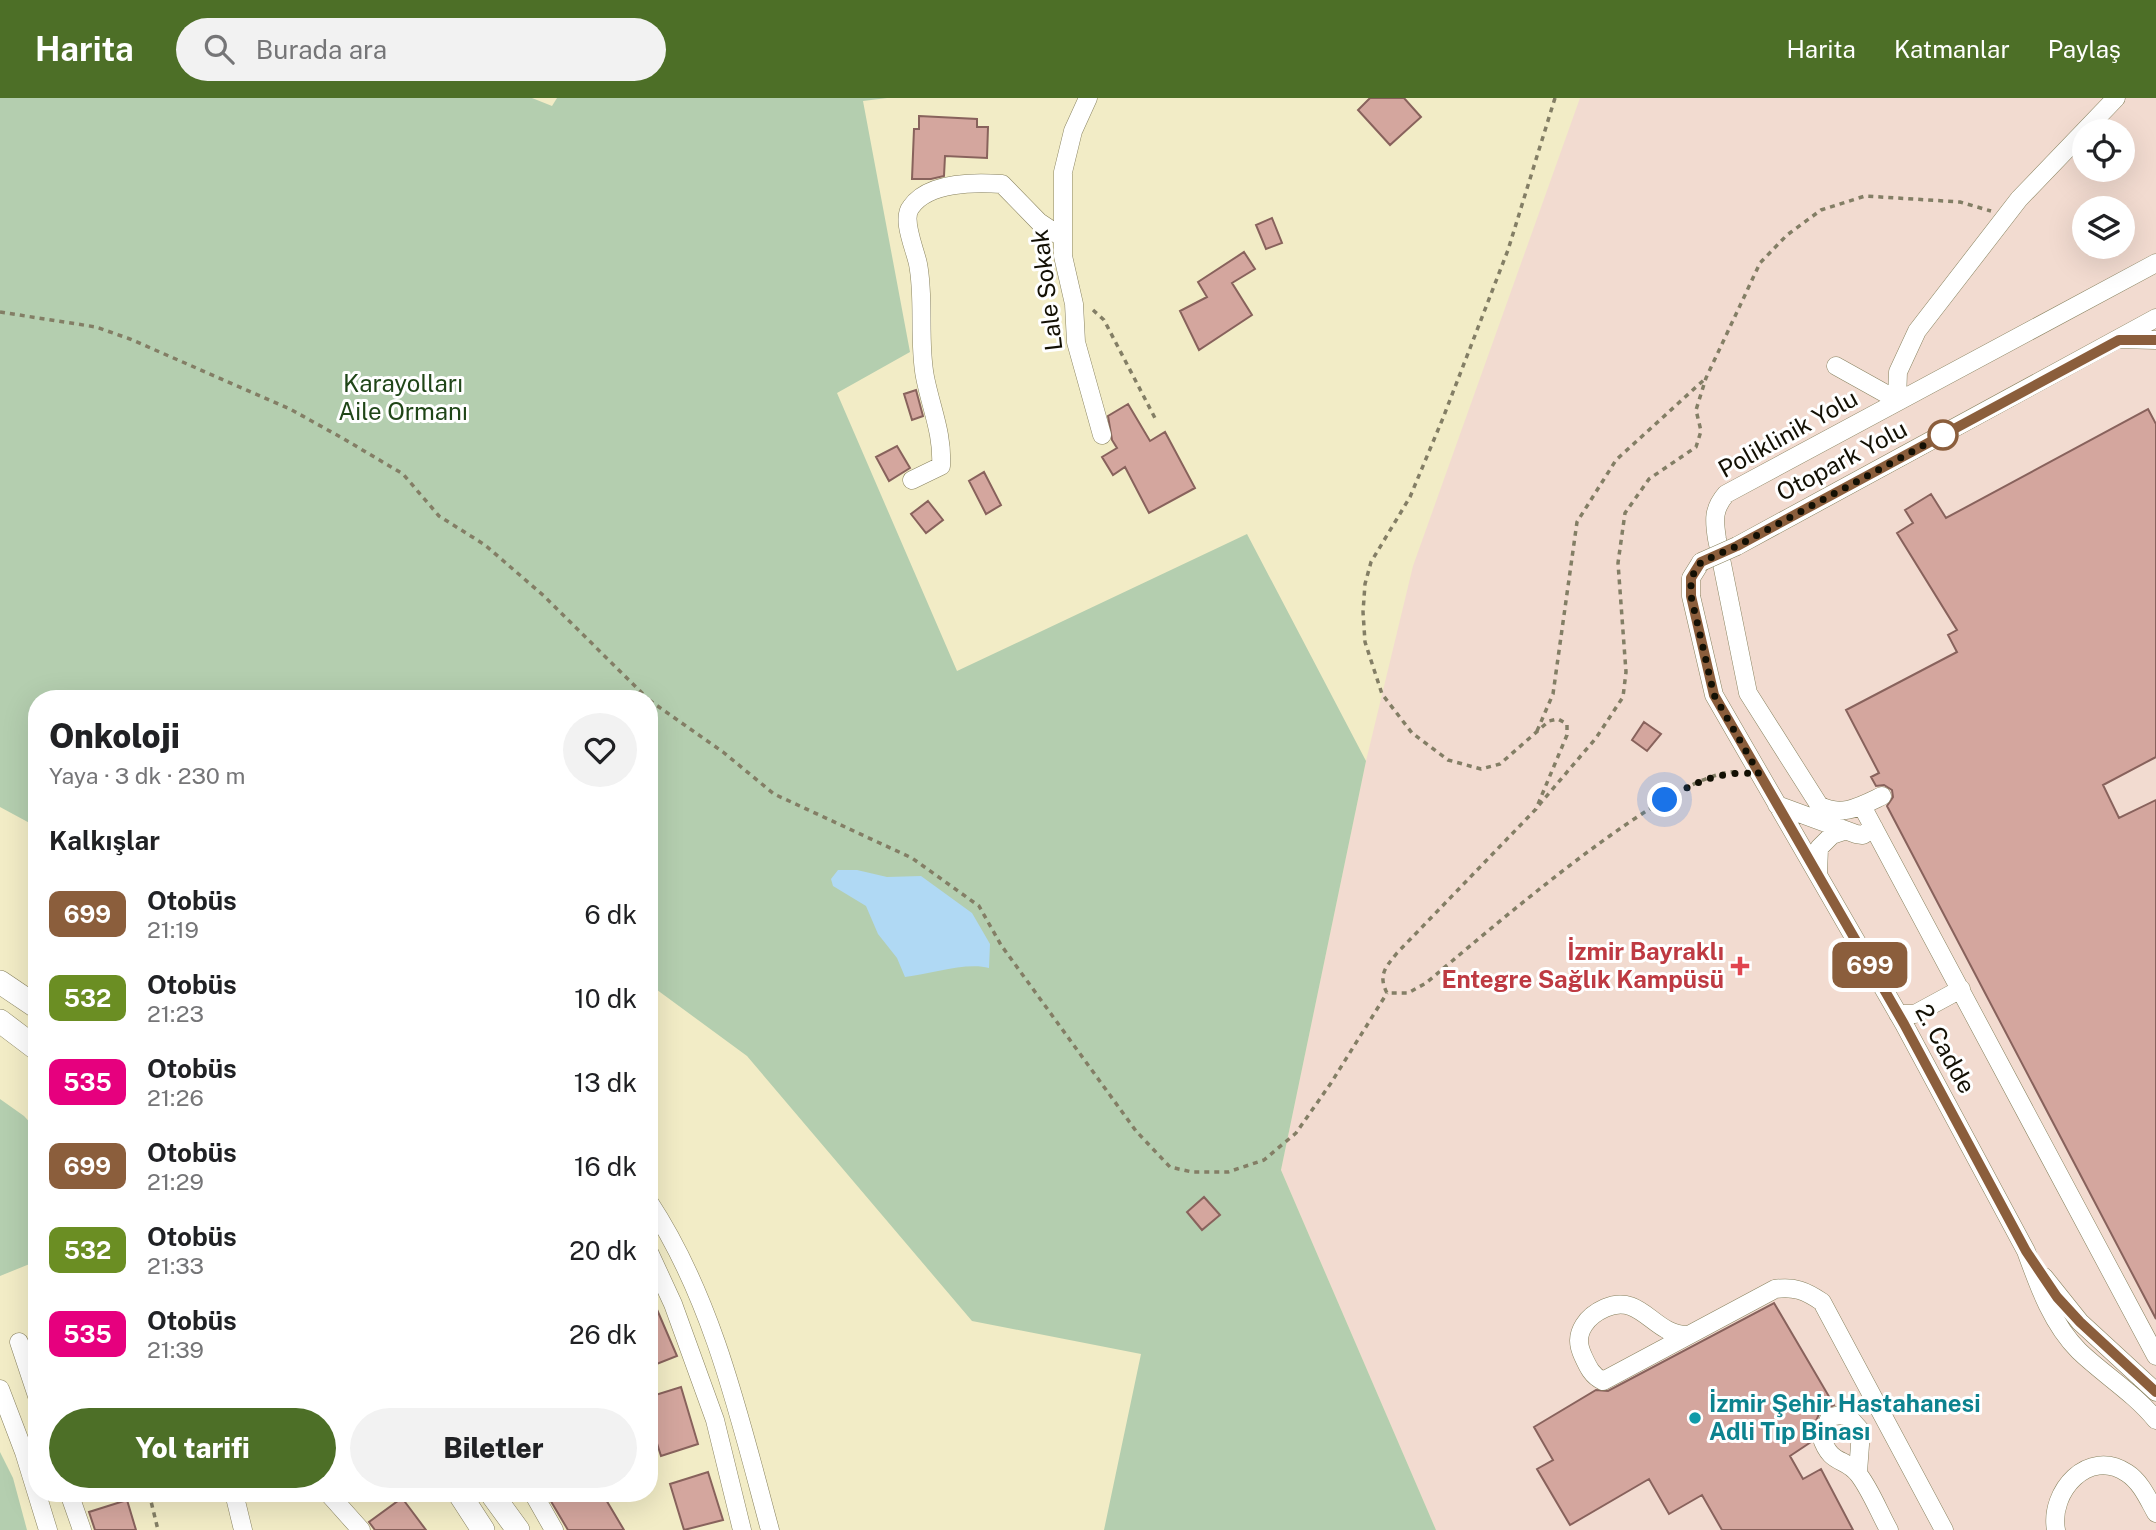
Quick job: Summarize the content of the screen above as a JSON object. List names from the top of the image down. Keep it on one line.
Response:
{"streets":{"street":["Lale Sokak","Poliklinik Yolu","Otopark Yolu","2. Cadde"]},"crossings":[["Poliklinik Yolu","2. Cadde"],["Otopark Yolu","2. Cadde"]],"parks":["Karayolları Aile Ormanı"],"places":{"health":["İzmir Bayraklı Entegre Sağlık Kampüsü"],"other":["İzmir Şehir Hastahanesi Adli Tıp Binası"]},"lines":["bus line 699"],"page":{"header":"Harita","search":"Burada ara","nav":["Harita","Katmanlar","Paylaş"],"on_map":"699","heading":[["Onkoloji","Yaya · 3 dk · 230 m"],"Kalkışlar"],"list":[{"mark":"699","name":"Otobüs","note":"21:19","value":"6 dk"},{"mark":"532","name":"Otobüs","note":"21:23","value":"10 dk"},{"mark":"535","name":"Otobüs","note":"21:26","value":"13 dk"},{"mark":"699","name":"Otobüs","note":"21:29","value":"16 dk"},{"mark":"532","name":"Otobüs","note":"21:33","value":"20 dk"},{"mark":"535","name":"Otobüs","note":"21:39","value":"26 dk"}],"buttons":["Yol tarifi","Biletler"]}}
